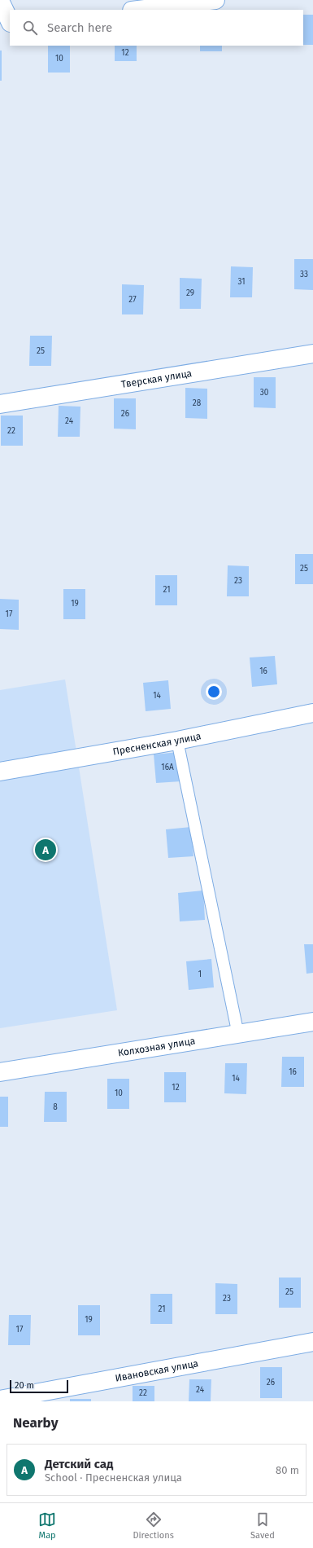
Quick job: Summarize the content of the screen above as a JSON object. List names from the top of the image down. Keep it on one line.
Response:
{"streets":{"street":["Тверская улица","Пресненская улица","Колхозная улица","Ивановская улица"]},"house_numbers":["12","10","33","31","29","27","25","30","28","26","24","22","25","23","21","19","17","16","14","16А","1","16","14","12","10","8","25","23","21","19","17","26","24","22"],"scale_bar":"20 m","page":{"search":"Search here","pins":"A","scale":"20 m","heading":"Nearby","list":[{"mark":"A","name":"Детский сад","note":"School · Пресненская улица","value":"80 m"}],"nav":["Map","Directions","Saved"]}}
